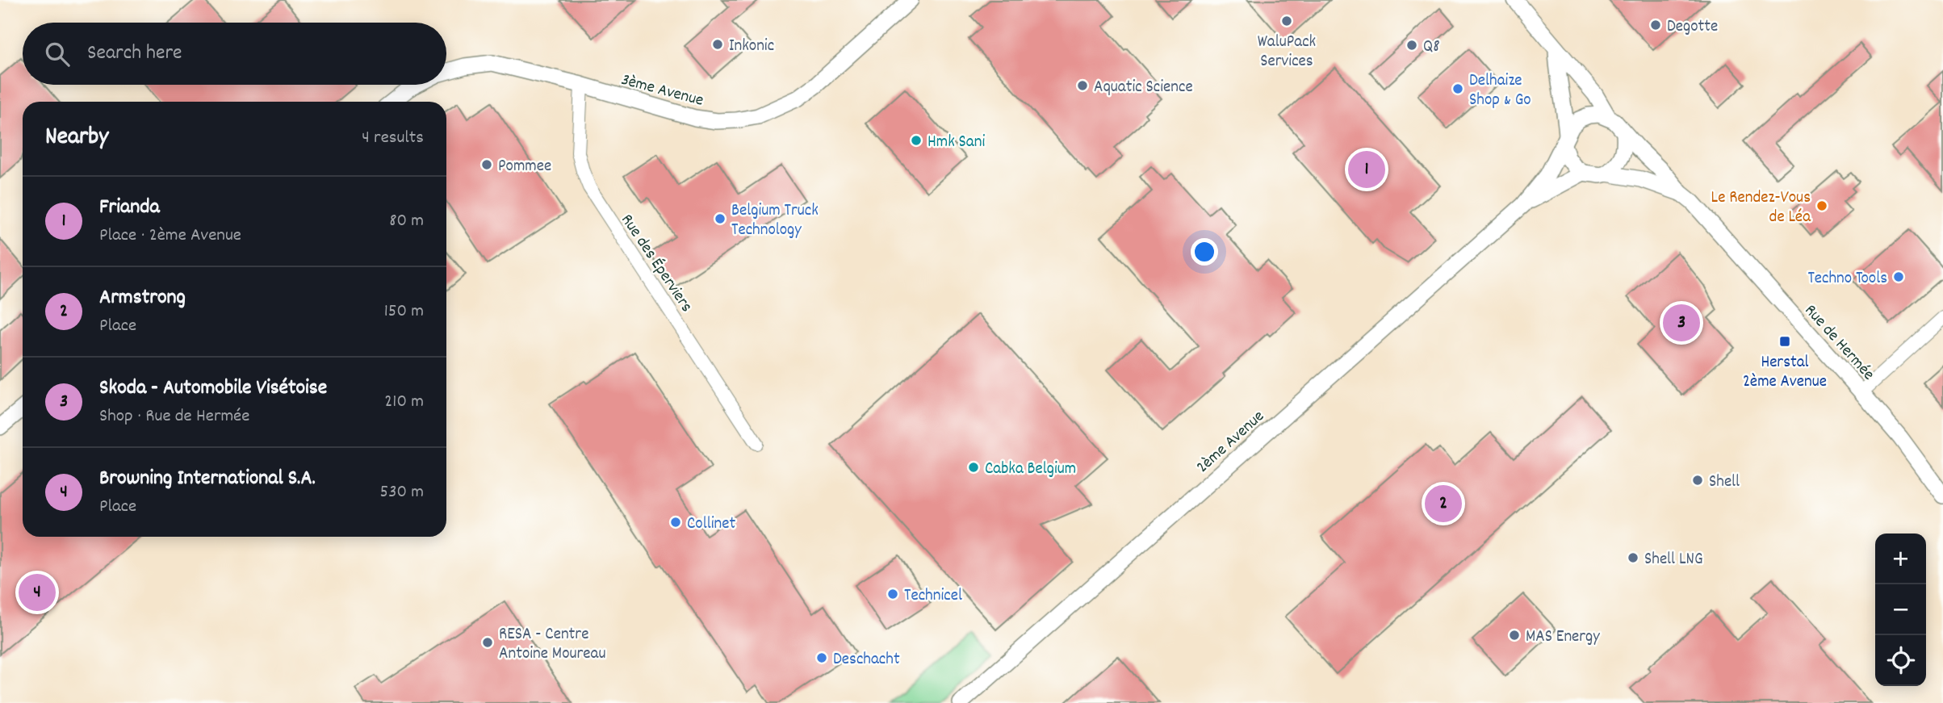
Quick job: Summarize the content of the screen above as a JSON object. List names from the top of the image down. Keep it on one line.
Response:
{"streets":{"street":["3ème Avenue","Rue des Éperviers","Rue de Hermée","2ème Avenue"]},"crossings":[["3ème Avenue","Rue des Éperviers"],["Rue de Hermée","2ème Avenue"]],"places":{"other":["WaluPack Services","Degotte","Inkonic","Q8","Aquatic Science","Delhaize Shop & Go","Hmk Sani","Pommee","Le Rendez-Vous de Léa","Belgium Truck Technology","Techno Tools","Cabka Belgium","Shell","Collinet","Shell LNG","Technicel","MAS Energy","RESA - Centre Antoine Moureau","Deschacht"],"transit":["Herstal 2ème Avenue"]},"page":{"search":"Search here","heading":["Nearby","4 results"],"pins":["1","3","2","4"],"list":[{"mark":"1","name":"Frianda","note":"Place · 2ème Avenue","value":"80 m"},{"mark":"2","name":"Armstrong","note":"Place","value":"150 m"},{"mark":"3","name":"Skoda - Automobile Visétoise","note":"Shop · Rue de Hermée","value":"210 m"},{"mark":"4","name":"Browning International S.A.","note":"Place","value":"530 m"}],"map_buttons":["+","−"]}}
